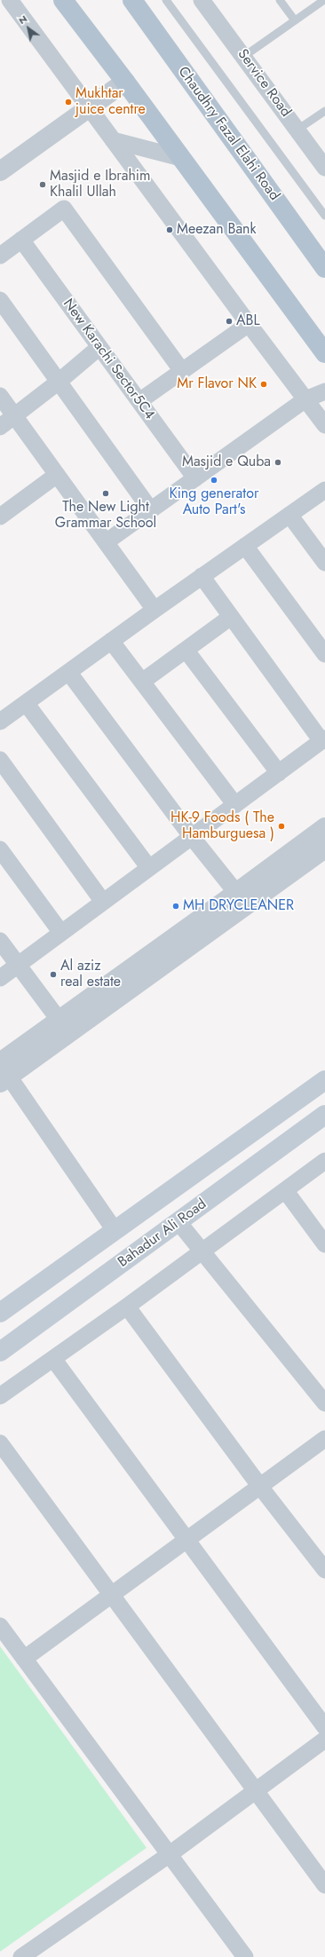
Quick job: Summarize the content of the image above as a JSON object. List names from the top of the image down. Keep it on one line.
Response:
{"streets":{"main road":["Chaudhry Fazal Elahi Road","Bahadur Ali Road"],"street":["Service Road","New Karachi Sector5C4"]},"places":["Mukhtar juice centre","Masjid e Ibrahim Khalil Ullah","Meezan Bank","ABL","Mr Flavor NK","Masjid e Quba","King generator Auto Part's","The New Light Grammar School","HK-9 Foods ( The Hamburguesa )","MH DRYCLEANER","Al aziz real estate"],"north":"top left"}
